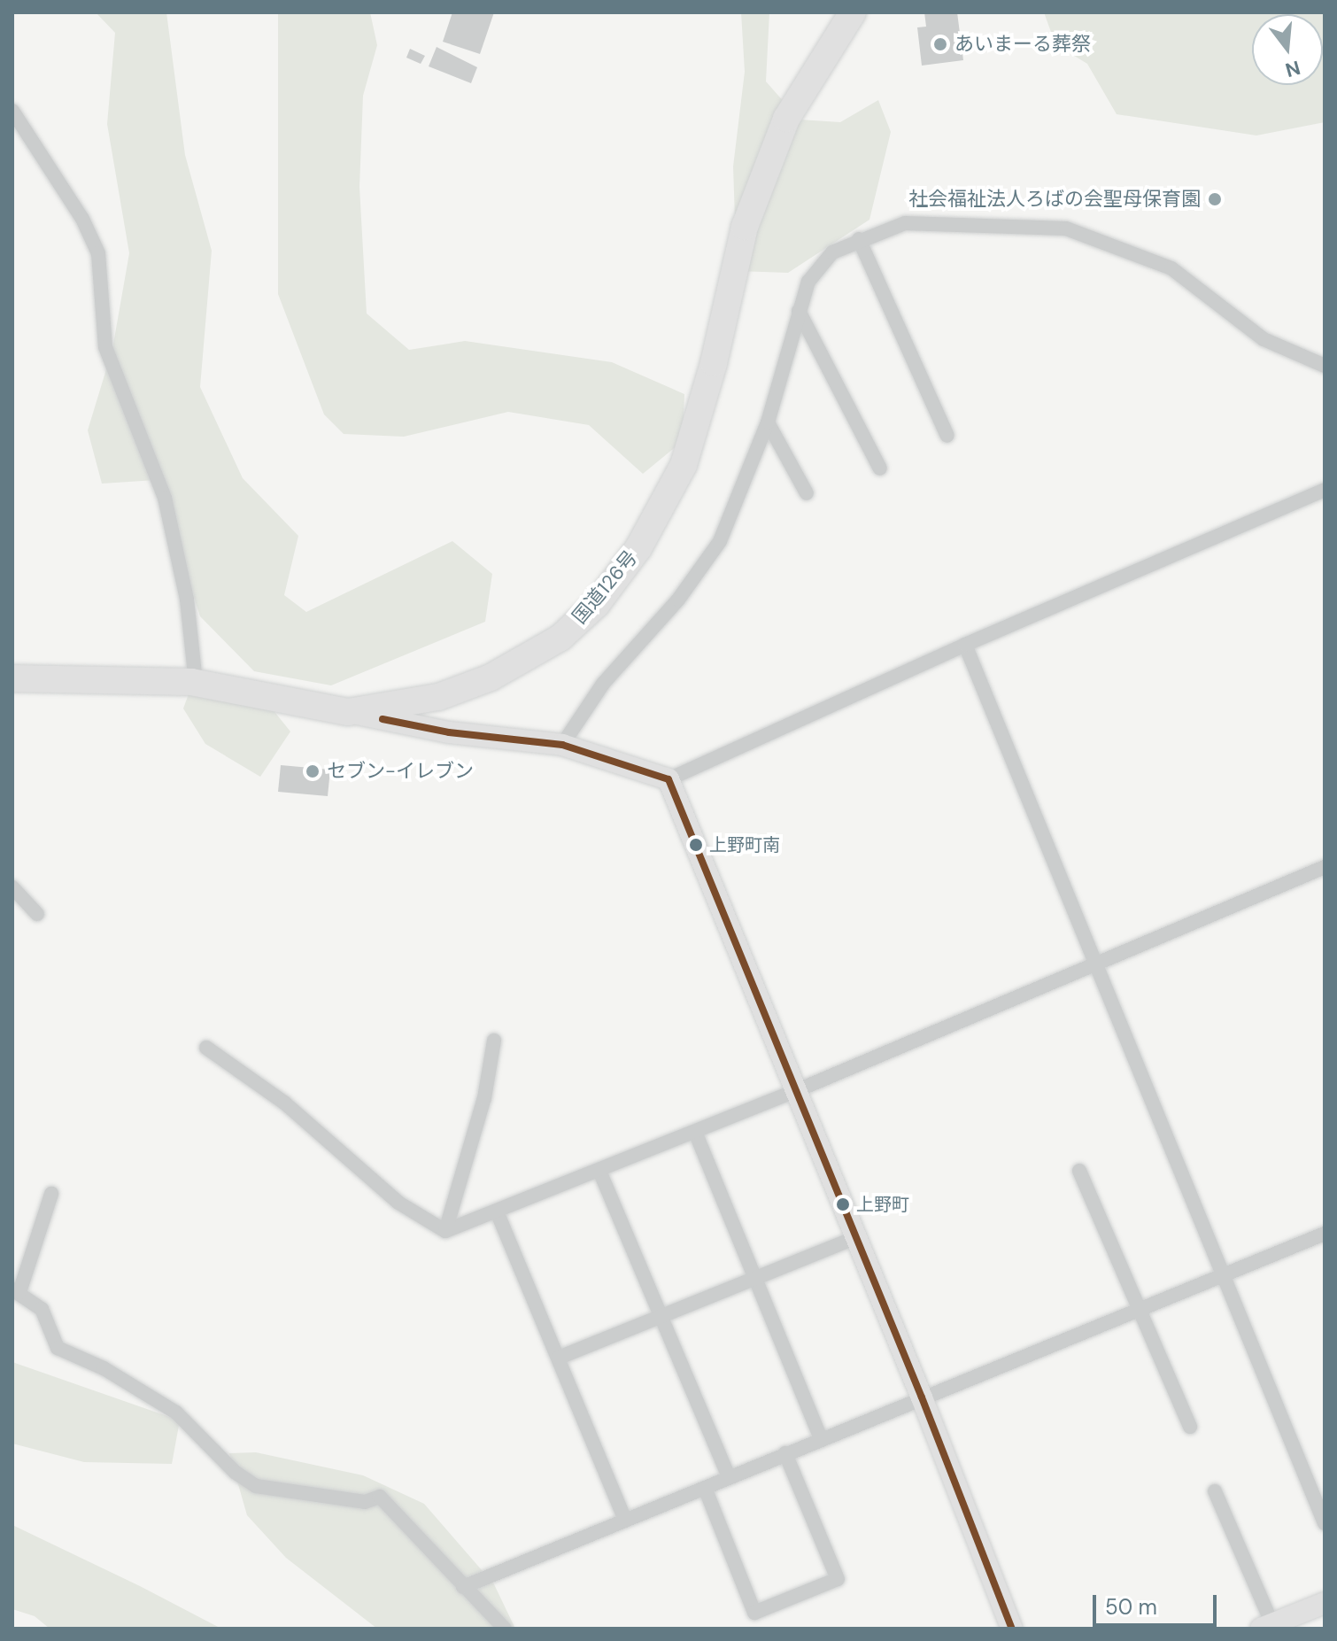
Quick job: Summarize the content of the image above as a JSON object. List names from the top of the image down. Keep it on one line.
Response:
{"streets":{"highway":["国道126号"]},"places":["あいまーる葬祭","社会福祉法人ろばの会聖母保育園","セブン-イレブン","上野町南","上野町"],"scale_bar":"50 m","north":"bottom"}
